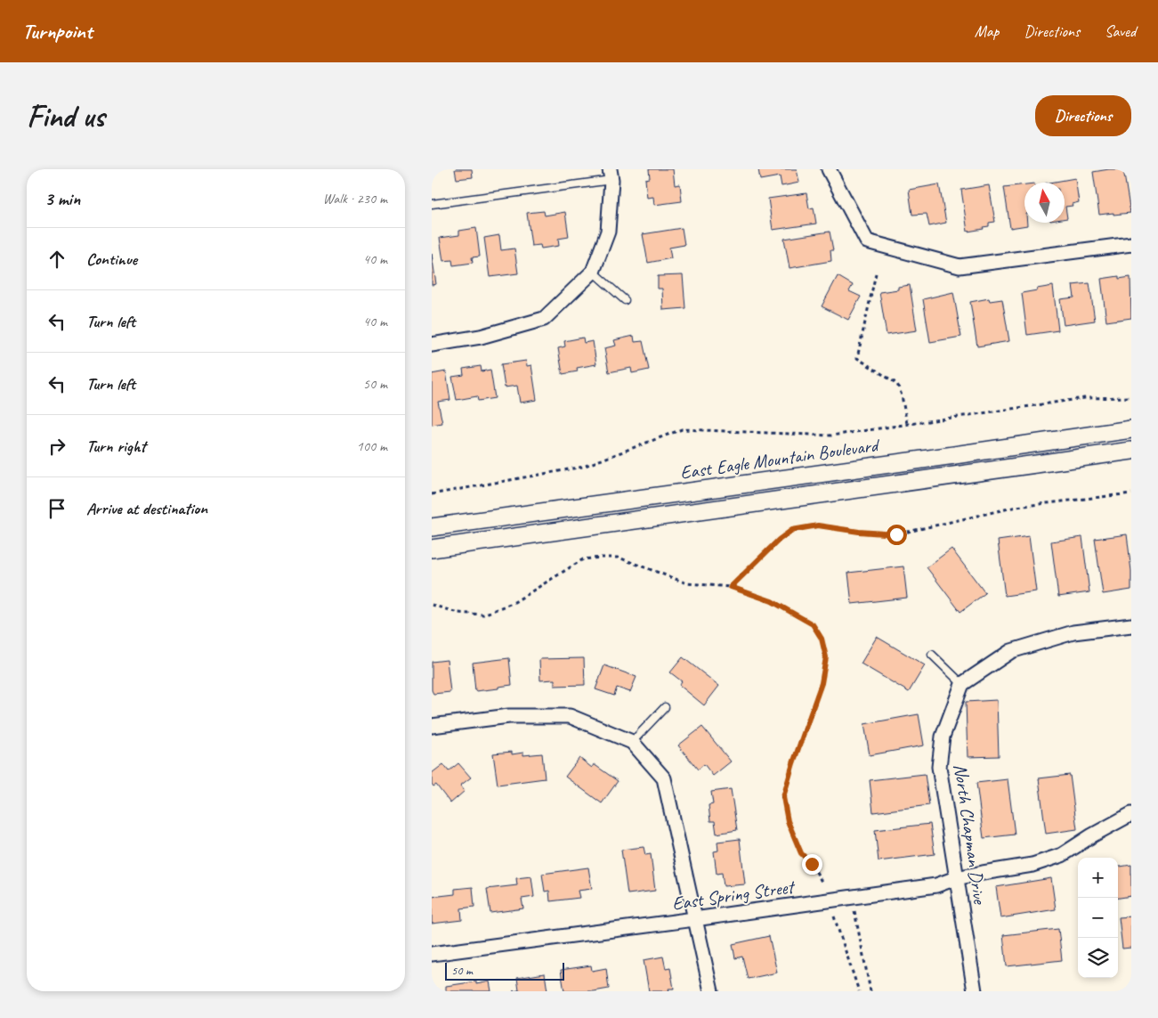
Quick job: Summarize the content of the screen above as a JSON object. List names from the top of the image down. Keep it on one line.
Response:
{"streets":{"street":["East Eagle Mountain Boulevard","North Chapman Drive","East Spring Street"]},"crossings":[["North Chapman Drive","East Spring Street"]],"scale_bar":"50 m","north":"top","page":{"header":"Turnpoint","nav":["Map","Directions","Saved"],"buttons":"Directions","title":"Find us","heading":["3 min","Walk · 230 m"],"list":[["Continue","40 m"],["Turn left","40 m"],["Turn left","50 m"],["Turn right","100 m"],"Arrive at destination"],"map_buttons":["+","−"],"scale":"50 m"}}
